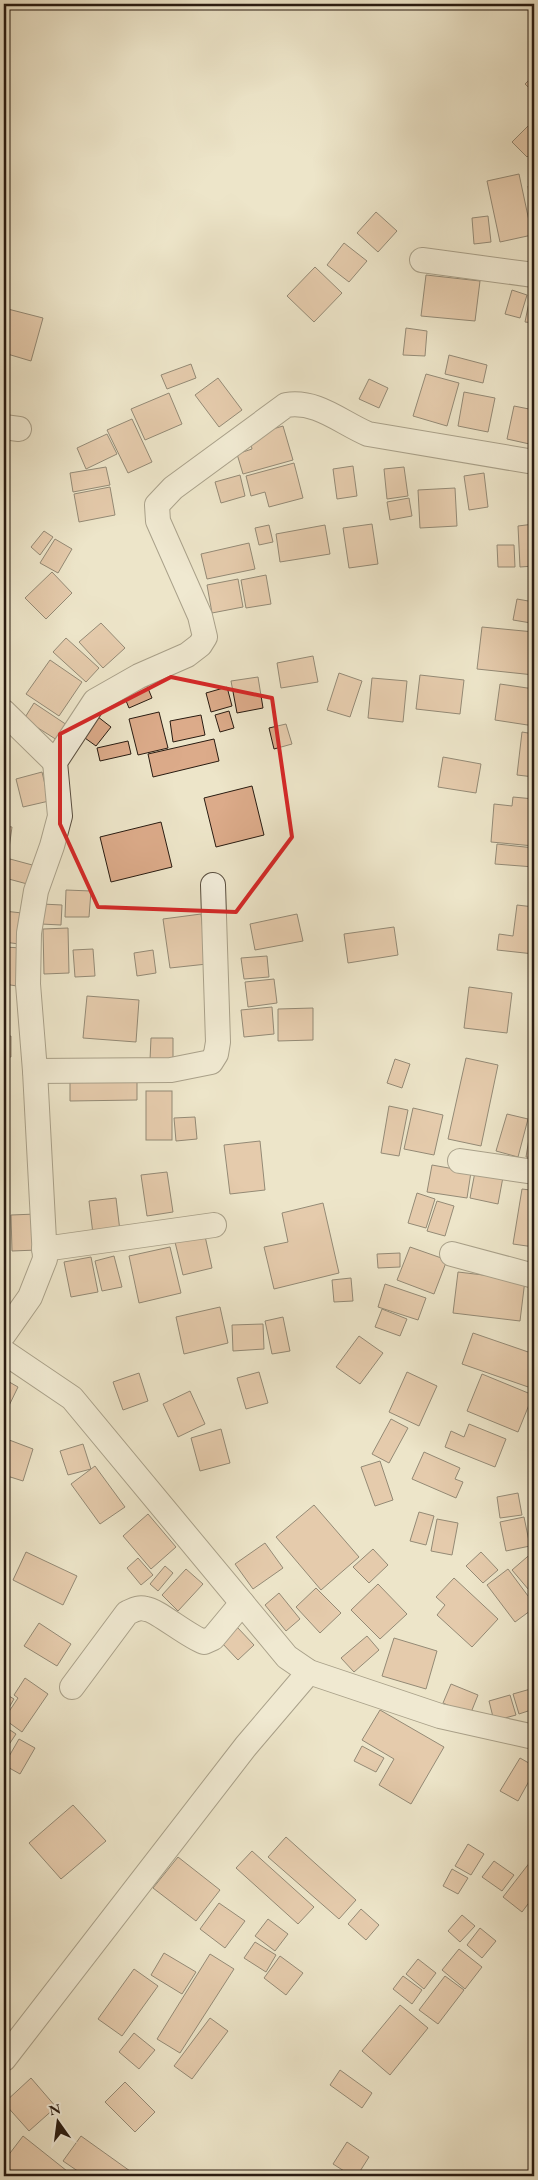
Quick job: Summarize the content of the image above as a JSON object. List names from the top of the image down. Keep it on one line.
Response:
{"north":"top"}
